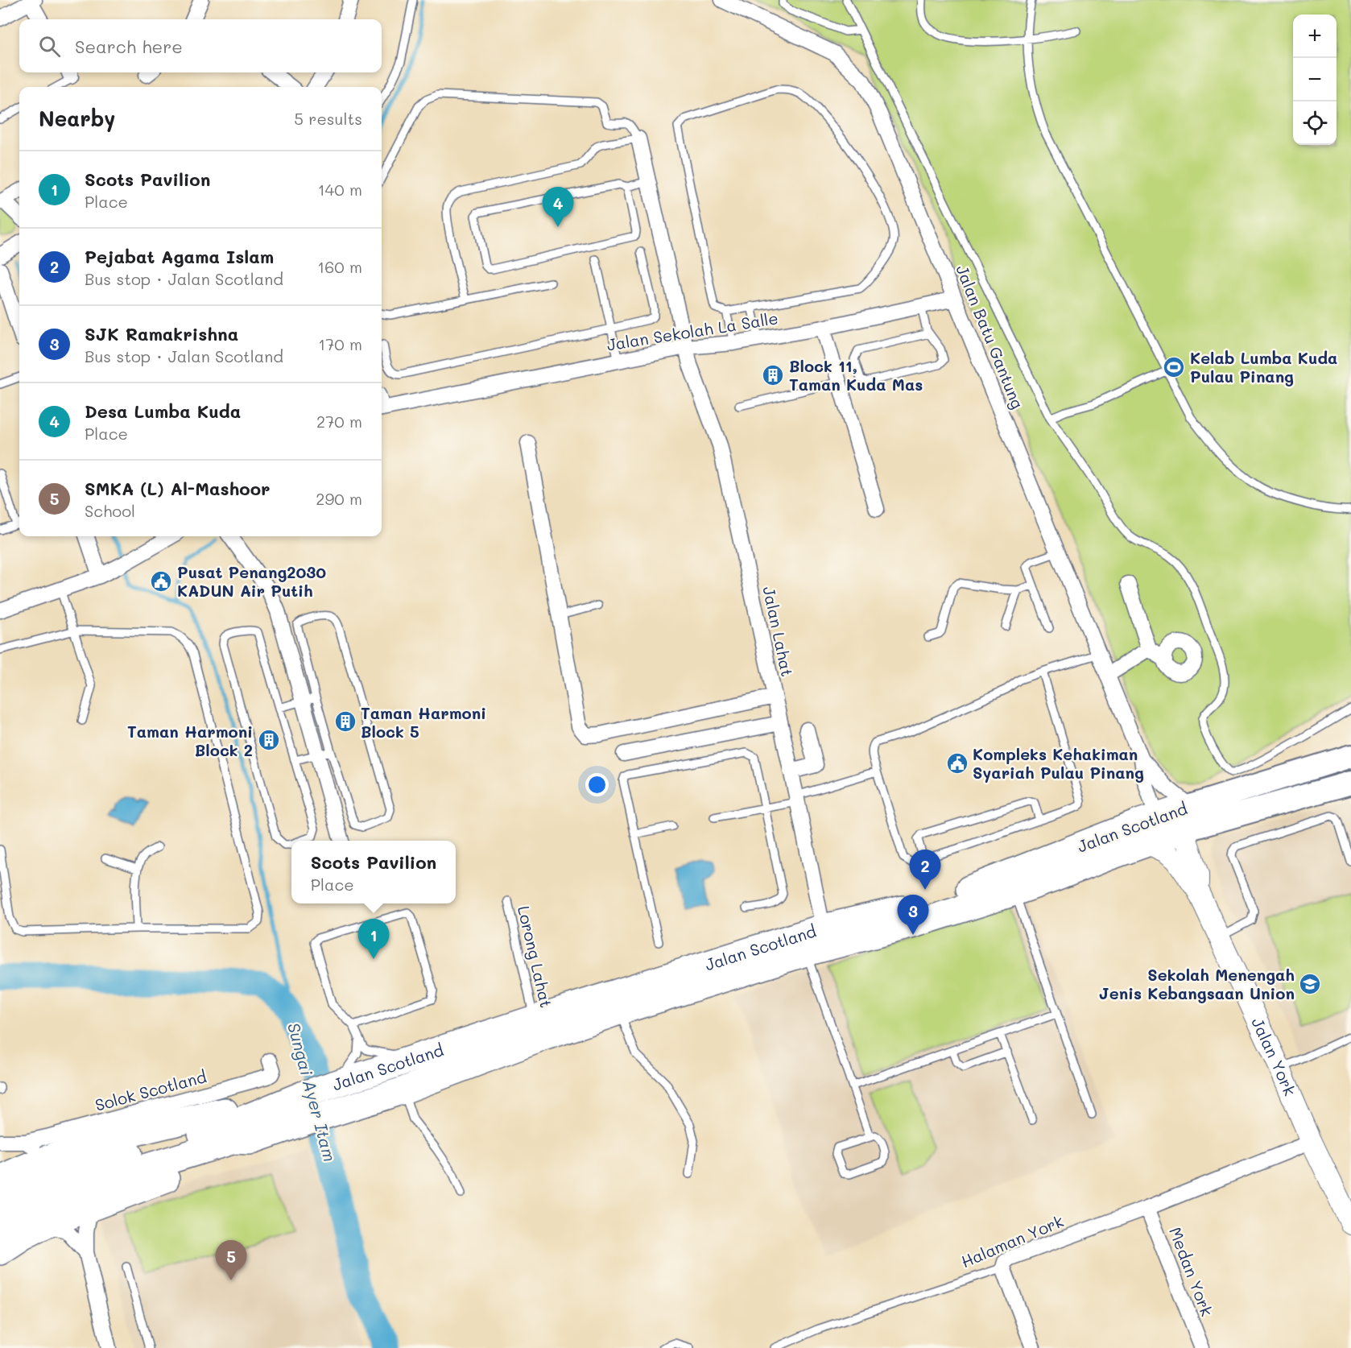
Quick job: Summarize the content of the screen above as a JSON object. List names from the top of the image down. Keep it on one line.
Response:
{"streets":{"highway":["Jalan Scotland"],"street":["Jalan Sekolah La Salle","Jalan Batu Gantung","Jalan Lahat","Jalan York","Solok Scotland","Halaman York","Medan York"],"lane":["Lorong Lahat"]},"crossings":[["Jalan Sekolah La Salle","Jalan Batu Gantung"],["Jalan Sekolah La Salle","Jalan Lahat"],["Jalan Batu Gantung","Jalan Scotland"],["Jalan Batu Gantung","Jalan York"],["Jalan Lahat","Jalan Scotland"],["Jalan Scotland","Lorong Lahat"],["Jalan Scotland","Jalan York"],["Jalan York","Halaman York"],["Halaman York","Medan York"]],"water":["Sungai Ayer Itam"],"places":{"sports":["Kelab Lumba Kuda Pulau Pinang"],"building":["Block 11, Taman Kuda Mas","Taman Harmoni Block 5","Taman Harmoni Block 2"],"public building":["Pusat Penang2030 KADUN Air Putih","Kompleks Kehakiman Syariah Pulau Pinang"],"school or university":["Sekolah Menengah Jenis Kebangsaan Union"]},"page":{"map_buttons":["+","−"],"search":"Search here","heading":["Nearby","5 results"],"list":[{"mark":"1","name":"Scots Pavilion","note":"Place","value":"140 m"},{"mark":"2","name":"Pejabat Agama Islam","note":"Bus stop · Jalan Scotland","value":"160 m"},{"mark":"3","name":"SJK Ramakrishna","note":"Bus stop · Jalan Scotland","value":"170 m"},{"mark":"4","name":"Desa Lumba Kuda","note":"Place","value":"270 m"},{"mark":"5","name":"SMKA (L) Al-Mashoor","note":"School","value":"290 m"}],"pins":["4","2","3","1","5"],"popup":["Scots Pavilion","Place"]}}
